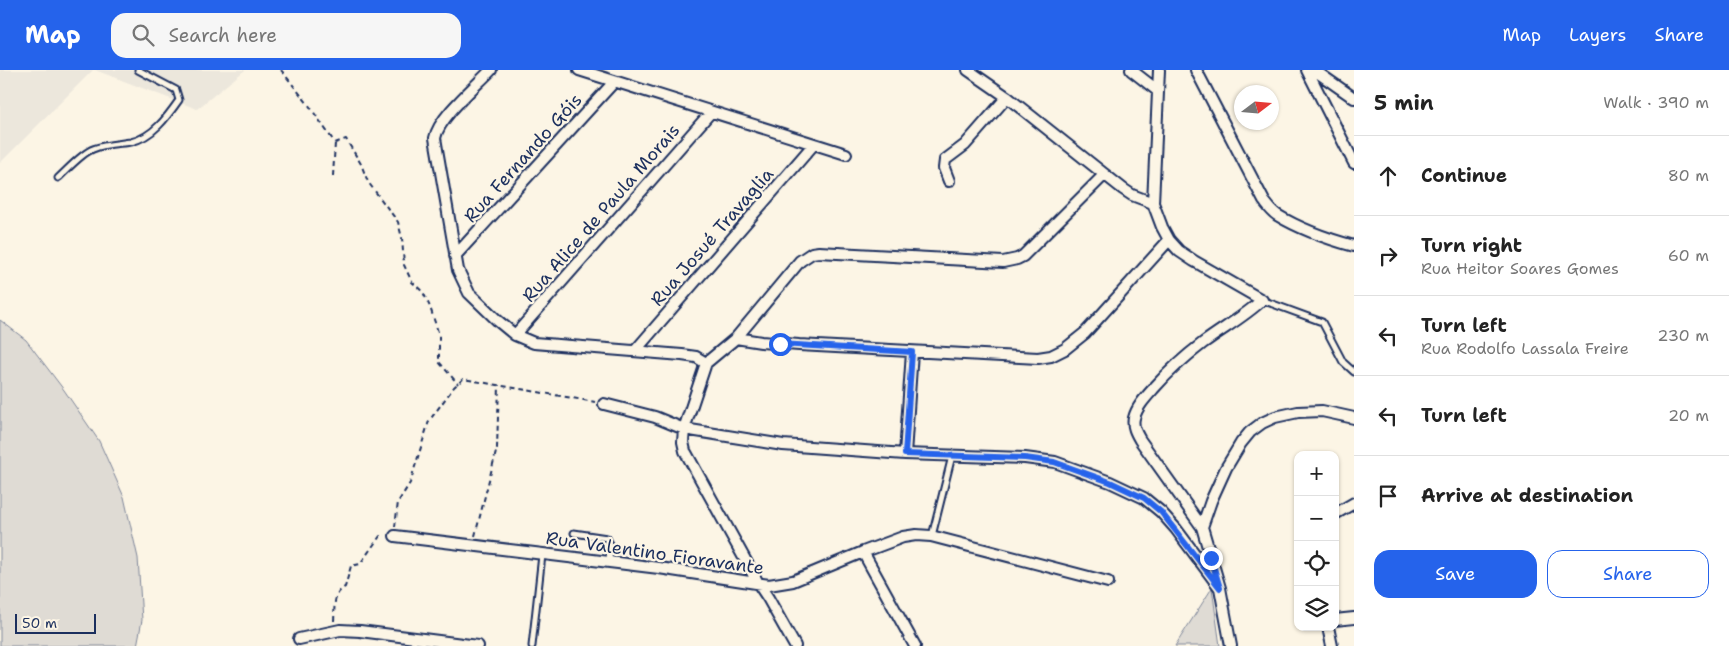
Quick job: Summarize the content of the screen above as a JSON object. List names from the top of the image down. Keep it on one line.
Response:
{"streets":{"street":["Rua Fernando Góis","Rua Alice de Paula Morais","Rua Josué Travaglia","Rua Valentino Fioravante"]},"scale_bar":"50 m","north":"right","page":{"header":"Map","search":"Search here","nav":["Map","Layers","Share"],"heading":["5 min","Walk · 390 m"],"list":[["Continue","80 m"],["Turn right","Rua Heitor Soares Gomes","60 m"],["Turn left","Rua Rodolfo Lassala Freire","230 m"],["Turn left","20 m"],"Arrive at destination"],"map_buttons":["+","−"],"buttons":["Save","Share"],"scale":"50 m"}}
